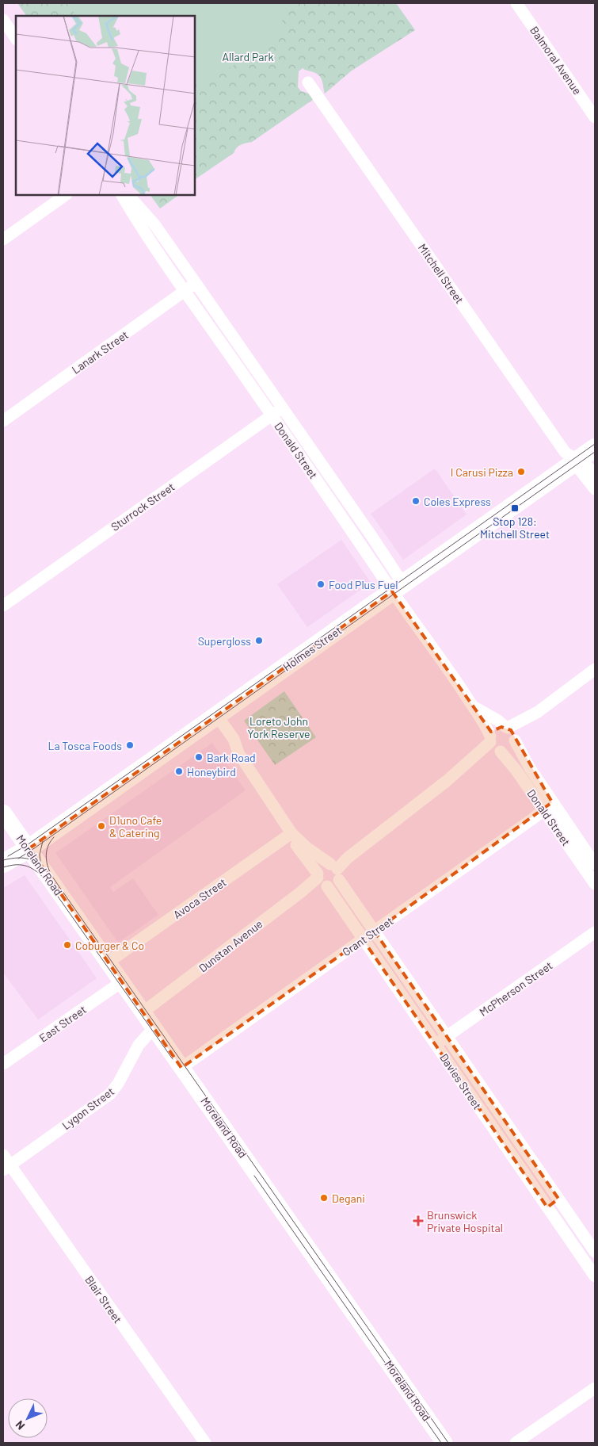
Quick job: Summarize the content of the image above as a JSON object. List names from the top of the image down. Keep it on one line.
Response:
{"streets":{"main road":["Holmes Street","Moreland Road"],"street":["Balmoral Avenue","Mitchell Street","Lanark Street","Donald Street","Sturrock Street","Avoca Street","Grant Street","Dunstan Avenue","McPherson Street","East Street","Davies Street","Lygon Street","Blair Street"]},"crossings":[["Mitchell Street","Holmes Street"],["Lanark Street","Donald Street"],["Donald Street","Sturrock Street"],["Donald Street","Holmes Street"],["Donald Street","Grant Street"],["Holmes Street","Moreland Road"],["Holmes Street","Davies Street"],["Moreland Road","Avoca Street"],["Moreland Road","Grant Street"],["Moreland Road","Dunstan Avenue"],["Moreland Road","East Street"],["Moreland Road","Lygon Street"],["Avoca Street","Davies Street"],["Grant Street","Davies Street"],["Dunstan Avenue","Davies Street"],["McPherson Street","Davies Street"],["Lygon Street","Blair Street"]],"parks":["Allard Park","Loreto John York Reserve"],"places":{"other":["I Carusi Pizza","Coles Express","Food Plus Fuel","Supergloss","La Tosca Foods","Bark Road","Honeybird","D1uno Cafe & Catering","Coburger & Co","Degani"],"transit":["Stop 128: Mitchell Street"],"health":["Brunswick Private Hospital"]},"north":"bottom left"}
